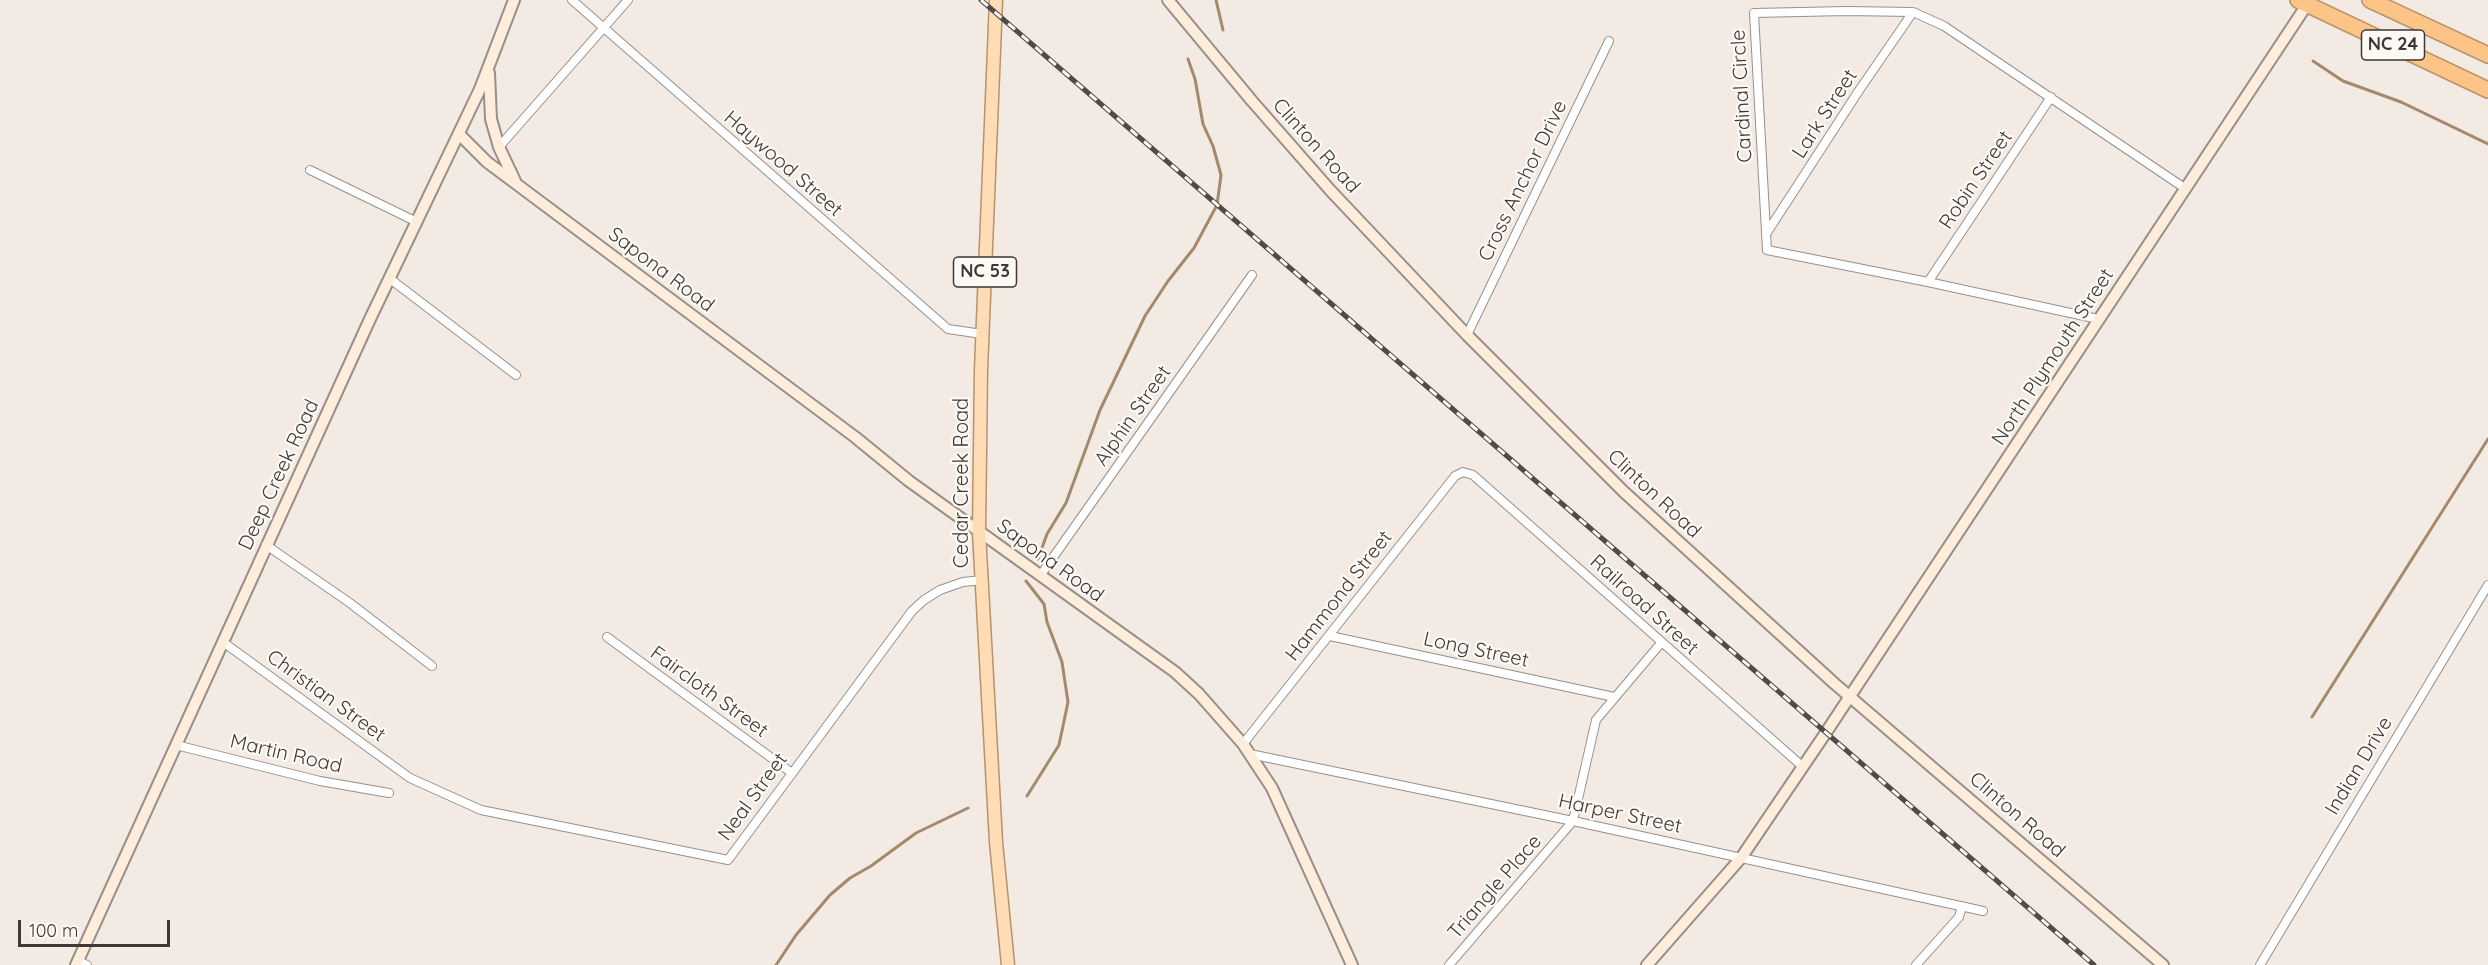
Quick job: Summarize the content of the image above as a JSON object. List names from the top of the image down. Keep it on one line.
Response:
{"streets":{"highway":["NC 24"],"main road":["NC 53","Cedar Creek Road"],"street":["Cardinal Circle","Lark Street","Clinton Road","Haywood Street","Robin Street","Cross Anchor Drive","Sapona Road","North Plymouth Street","Alphin Street","Deep Creek Road","Hammond Street","Railroad Street","Long Street","Faircloth Street","Christian Street","Martin Road","Indian Drive","Neal Street","Harper Street","Triangle Place"]},"crossings":[["NC 24","North Plymouth Street"],["Cardinal Circle","Lark Street"],["Cardinal Circle","Robin Street"],["Cardinal Circle","North Plymouth Street"],["Clinton Road","Cross Anchor Drive"],["Clinton Road","North Plymouth Street"],["Haywood Street","Cedar Creek Road"],["Sapona Road","Alphin Street"],["Sapona Road","Deep Creek Road"],["Sapona Road","Cedar Creek Road"],["Sapona Road","Hammond Street"],["Sapona Road","Harper Street"],["North Plymouth Street","Railroad Street"],["North Plymouth Street","Harper Street"],["Deep Creek Road","Christian Street"],["Deep Creek Road","Martin Road"],["Cedar Creek Road","Neal Street"],["Hammond Street","Railroad Street"],["Hammond Street","Long Street"],["Hammond Street","Harper Street"],["Railroad Street","Triangle Place"],["Long Street","Triangle Place"],["Faircloth Street","Neal Street"],["Christian Street","Neal Street"],["Harper Street","Triangle Place"]],"scale_bar":"100 m"}
